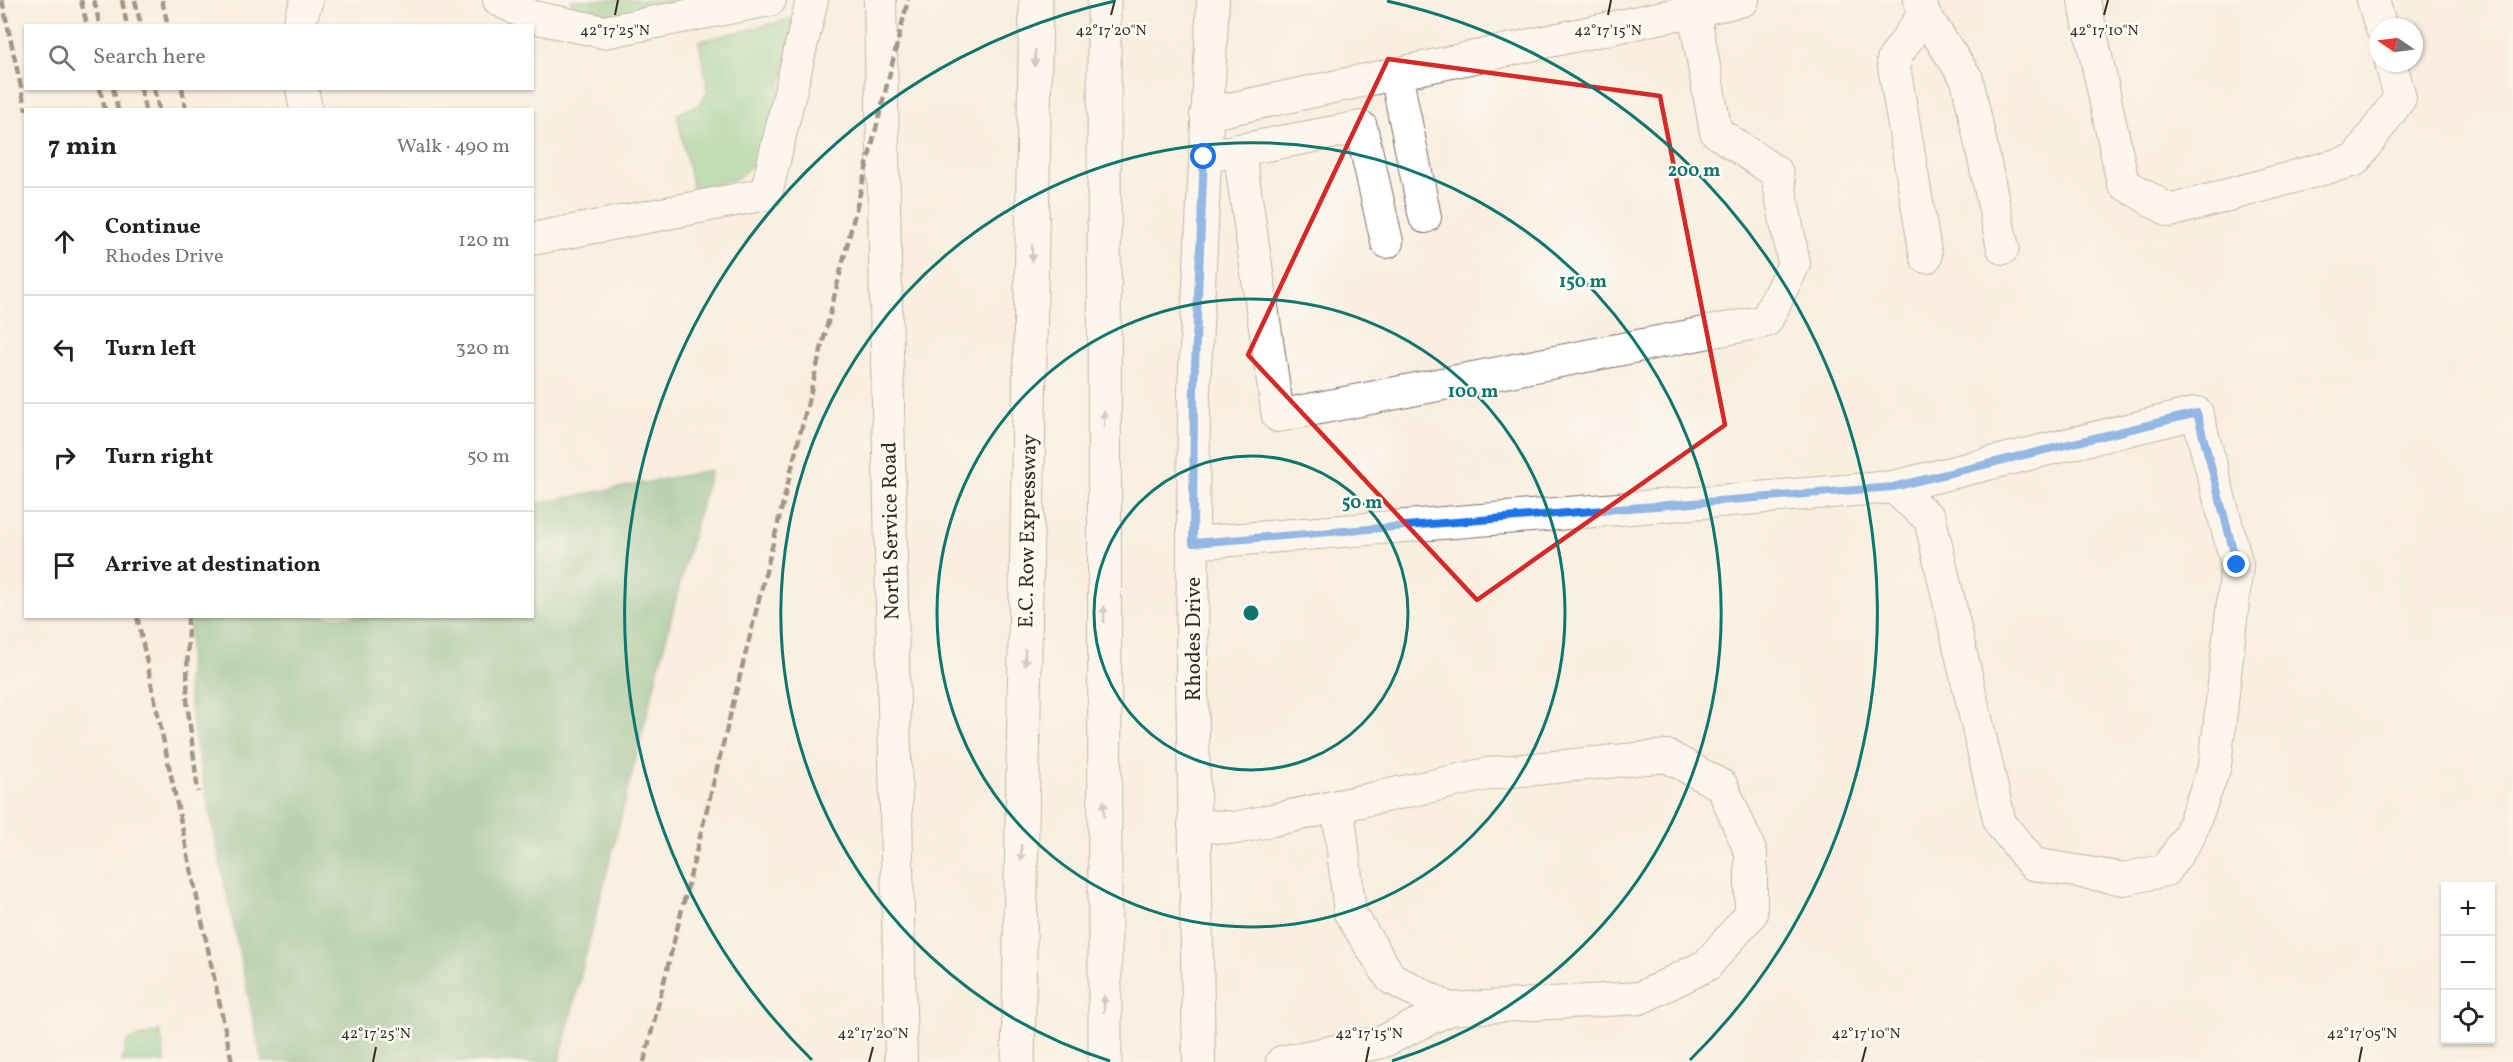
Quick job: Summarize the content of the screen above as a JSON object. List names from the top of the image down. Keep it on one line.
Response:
{"streets":{"highway":["E.C. Row Expressway"],"street":["North Service Road","Rhodes Drive"]},"north":"left","page":{"search":"Search here","heading":["7 min","Walk · 490 m"],"list":[["Continue","Rhodes Drive","120 m"],["Turn left","320 m"],["Turn right","50 m"],"Arrive at destination"],"map_buttons":["+","−"]},"coordinates":["42°17'25\"N","42°17'20\"N","42°17'15\"N","42°17'10\"N","42°17'05\"N"],"rings":["200 m","150 m","100 m","50 m"]}
